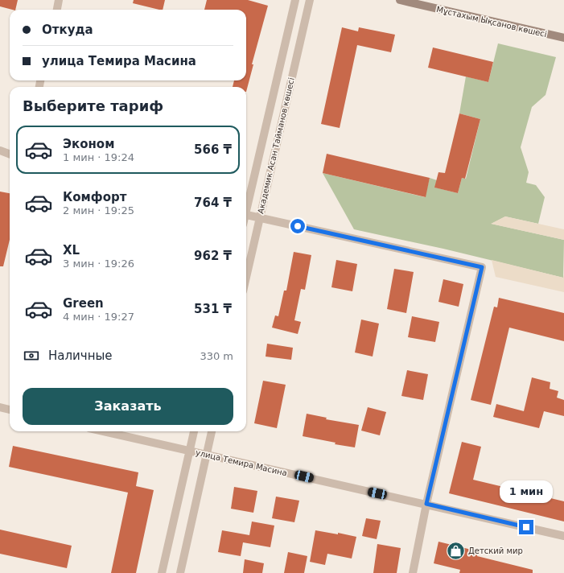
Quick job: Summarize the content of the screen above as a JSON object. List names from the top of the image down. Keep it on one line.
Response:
{"streets":{"street":["Мұстахым Ықсанов көшесі","Академик Асан Тайманов көшесі","улица Темира Масина"]},"places":{"shop":["Детский мир"]},"page":{"banner":["Откуда","улица Темира Масина"],"heading":"Выберите тариф","list":[{"name":"Эконом","note":"1 мин · 19:24","value":"566 ₸"},{"name":"Комфорт","note":"2 мин · 19:25","value":"764 ₸"},{"name":"XL","note":"3 мин · 19:26","value":"962 ₸"},{"name":"Green","note":"4 мин · 19:27","value":"531 ₸"}],"pay":["Наличные","330 m"],"buttons":"Заказать","bubble":"1 мин"}}
